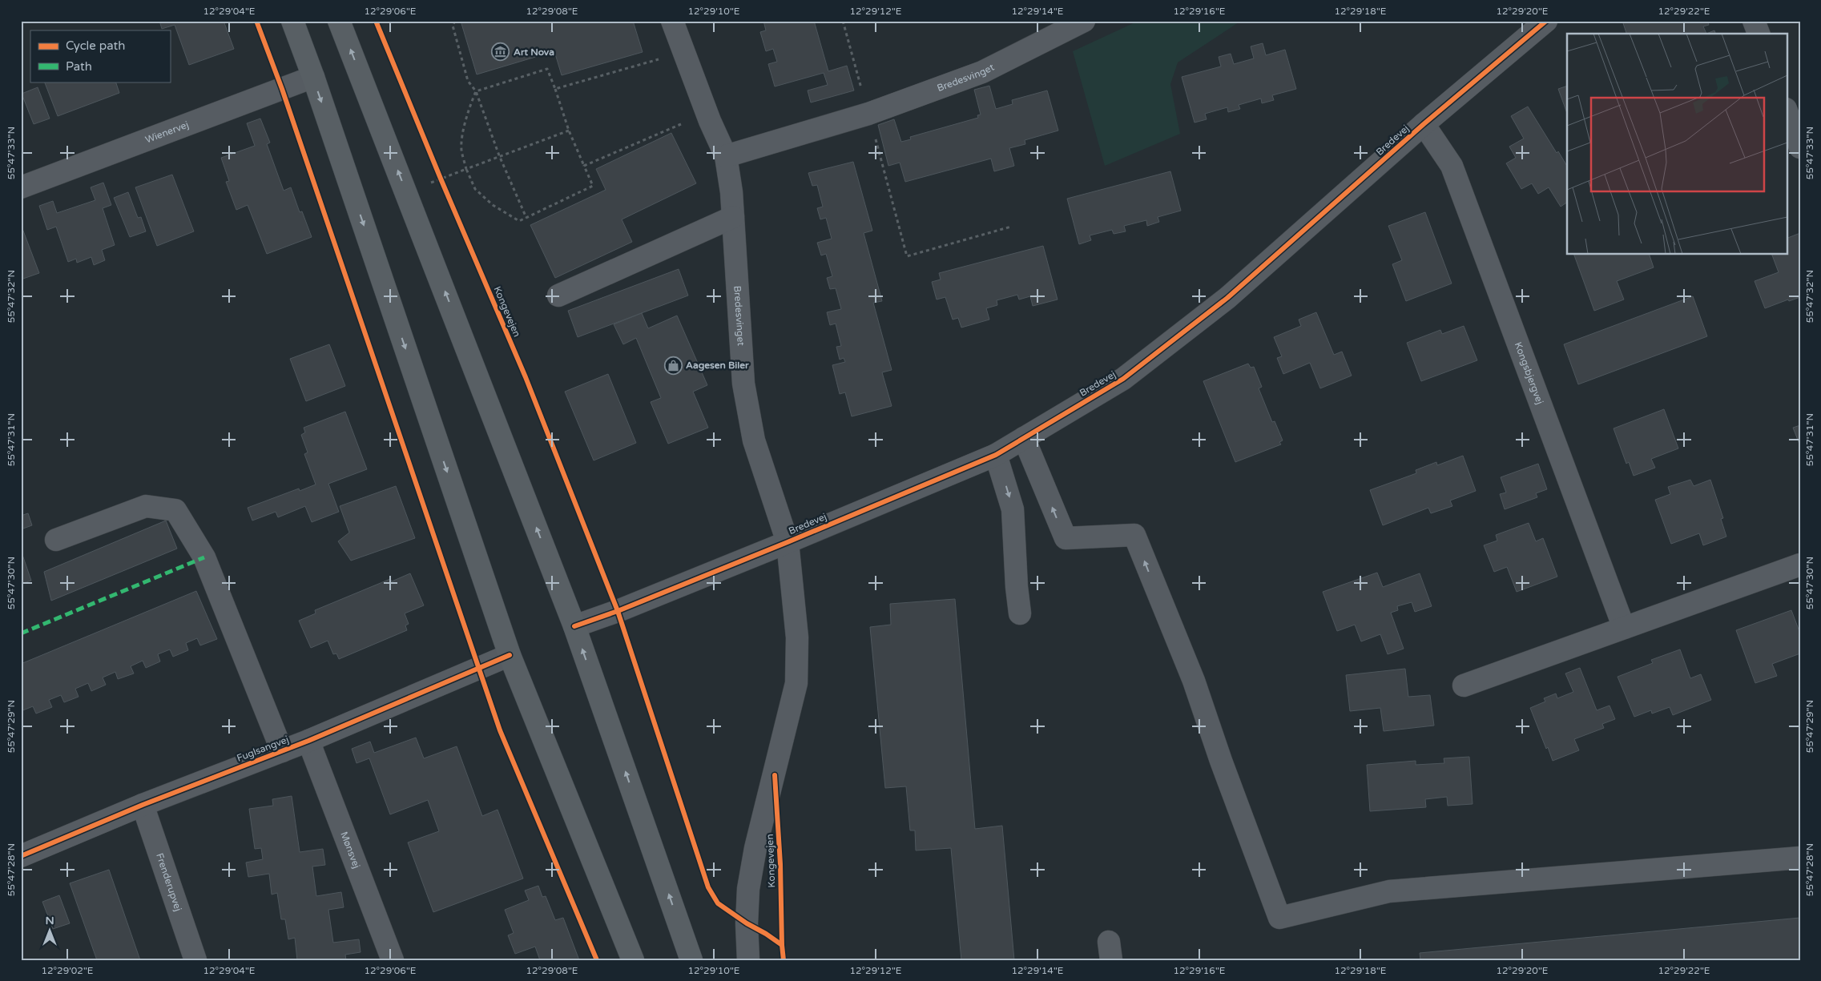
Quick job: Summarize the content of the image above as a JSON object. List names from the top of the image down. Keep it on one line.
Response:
{"streets":{"street":["Bredesvinget","Wienervej","Bredevej","Kongevejen","Kongsbjergvej","Fuglsangvej","Mønsvej","Frenderupvej"]},"crossings":[["Bredesvinget","Bredevej"],["Bredesvinget","Kongevejen"],["Bredevej","Kongevejen"],["Bredevej","Kongsbjergvej"],["Fuglsangvej","Mønsvej"],["Fuglsangvej","Frenderupvej"]],"places":{"museum":["Art Nova"],"shop":["Aagesen Biler"]},"legend":["Cycle path","Path"],"north":"top","coordinates":["12°29'04\"E","12°29'06\"E","12°29'08\"E","12°29'10\"E","12°29'12\"E","12°29'14\"E","12°29'16\"E","12°29'18\"E","12°29'20\"E","12°29'22\"E","55°47'33\"N","55°47'32\"N","55°47'31\"N","55°47'30\"N","55°47'29\"N","55°47'28\"N","12°29'02\"E"]}
